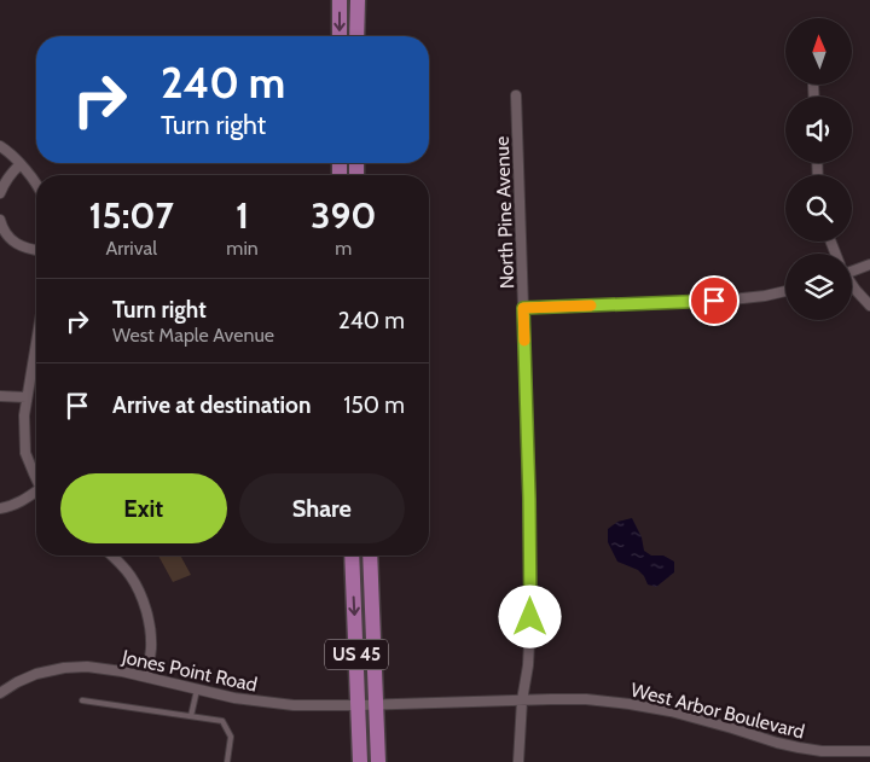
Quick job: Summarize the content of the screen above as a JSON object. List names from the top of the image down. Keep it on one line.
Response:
{"streets":{"main road":["US 45"],"street":["North Pine Avenue","Jones Point Road","West Arbor Boulevard"]},"crossings":[["North Pine Avenue","West Arbor Boulevard"],["US 45","Jones Point Road"],["US 45","West Arbor Boulevard"],["Jones Point Road","West Arbor Boulevard"]],"north":"top","page":{"turn":["240 m","Turn right"],"eta":["15:07","Arrival","1","min","390","m"],"list":[{"name":"Turn right","note":"West Maple Avenue","value":"240 m"},{"name":"Arrive at destination","value":"150 m"}],"buttons":["Exit","Share"]}}
